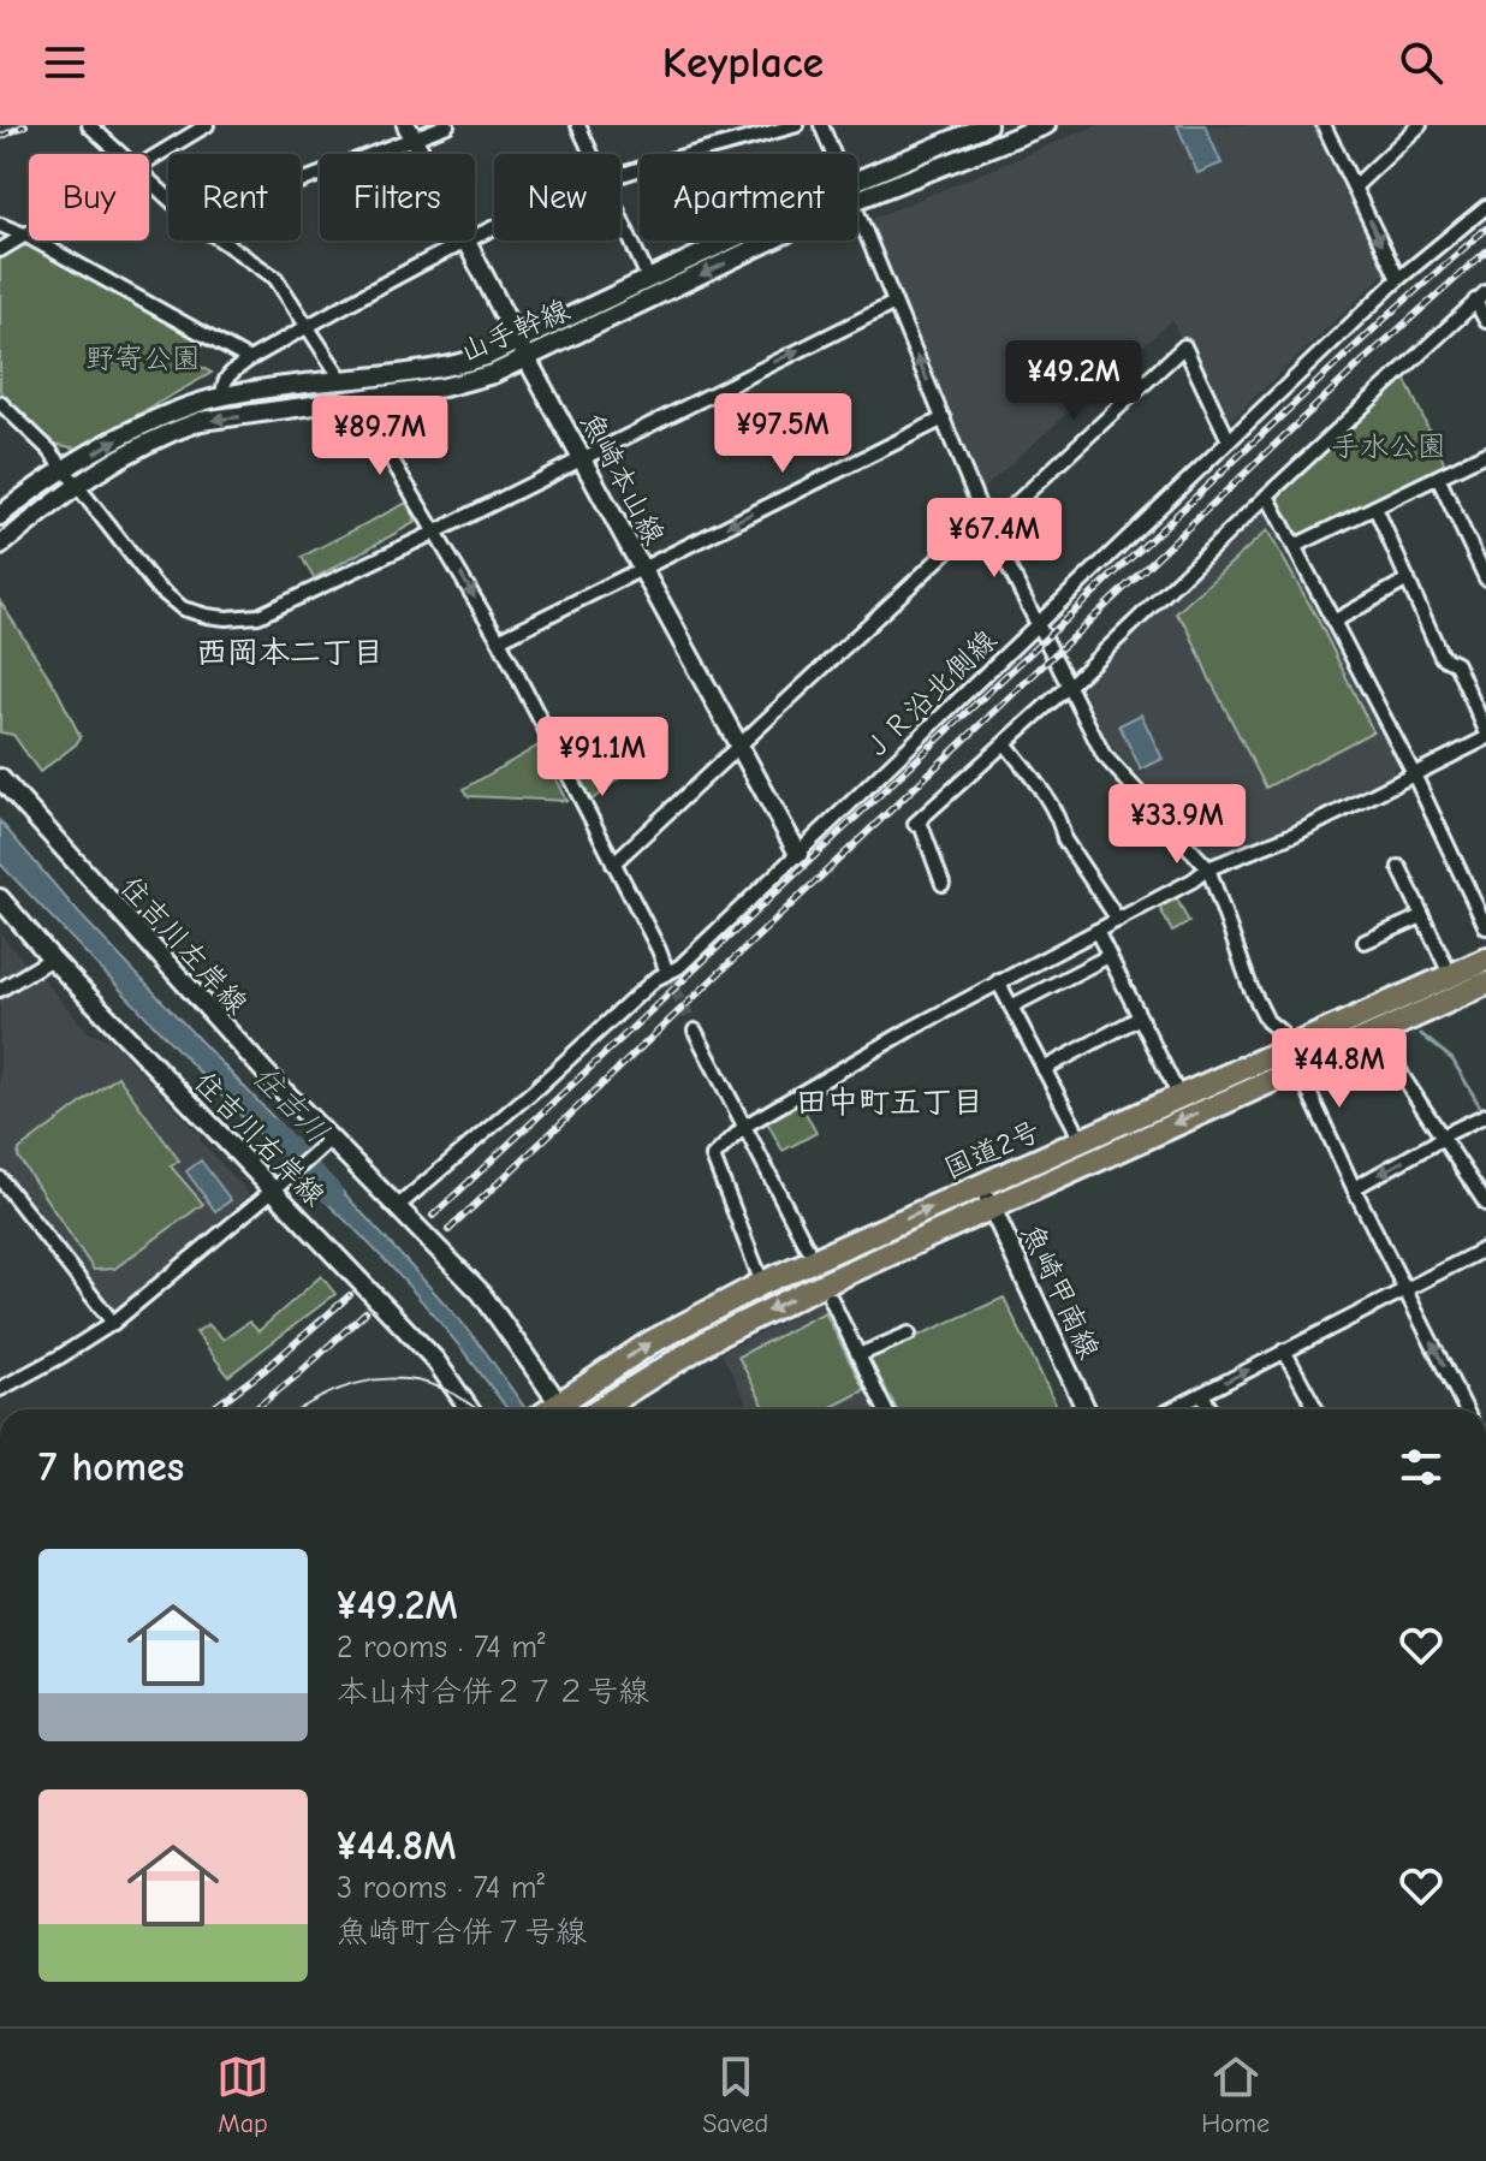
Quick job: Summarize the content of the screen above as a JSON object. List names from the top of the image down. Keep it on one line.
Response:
{"streets":{"highway":["国道2号"],"street":["山手幹線","魚崎本山線","ＪＲ沿北側線","住吉川左岸線","住吉川右岸線","魚崎甲南線"]},"crossings":[["山手幹線","魚崎本山線"],["魚崎本山線","ＪＲ沿北側線"],["ＪＲ沿北側線","住吉川左岸線"],["国道2号","魚崎甲南線"]],"districts":["西岡本二丁目","田中町五丁目"],"water":["住吉川"],"parks":["野寄公園","手水公園"],"page":{"header":"Keyplace","chip":["Buy","Rent","Filters","New","Apartment"],"price":["¥49.2M","¥97.5M","¥89.7M","¥67.4M","¥91.1M","¥33.9M","¥44.8M"],"heading":"7 homes","list":[{"name":"¥49.2M","note":"2 rooms · 74 m² · 本山村合併２７２号線"},{"name":"¥44.8M","note":"3 rooms · 74 m² · 魚崎町合併７号線"}],"tabs":["Map","Saved","Home"]}}
